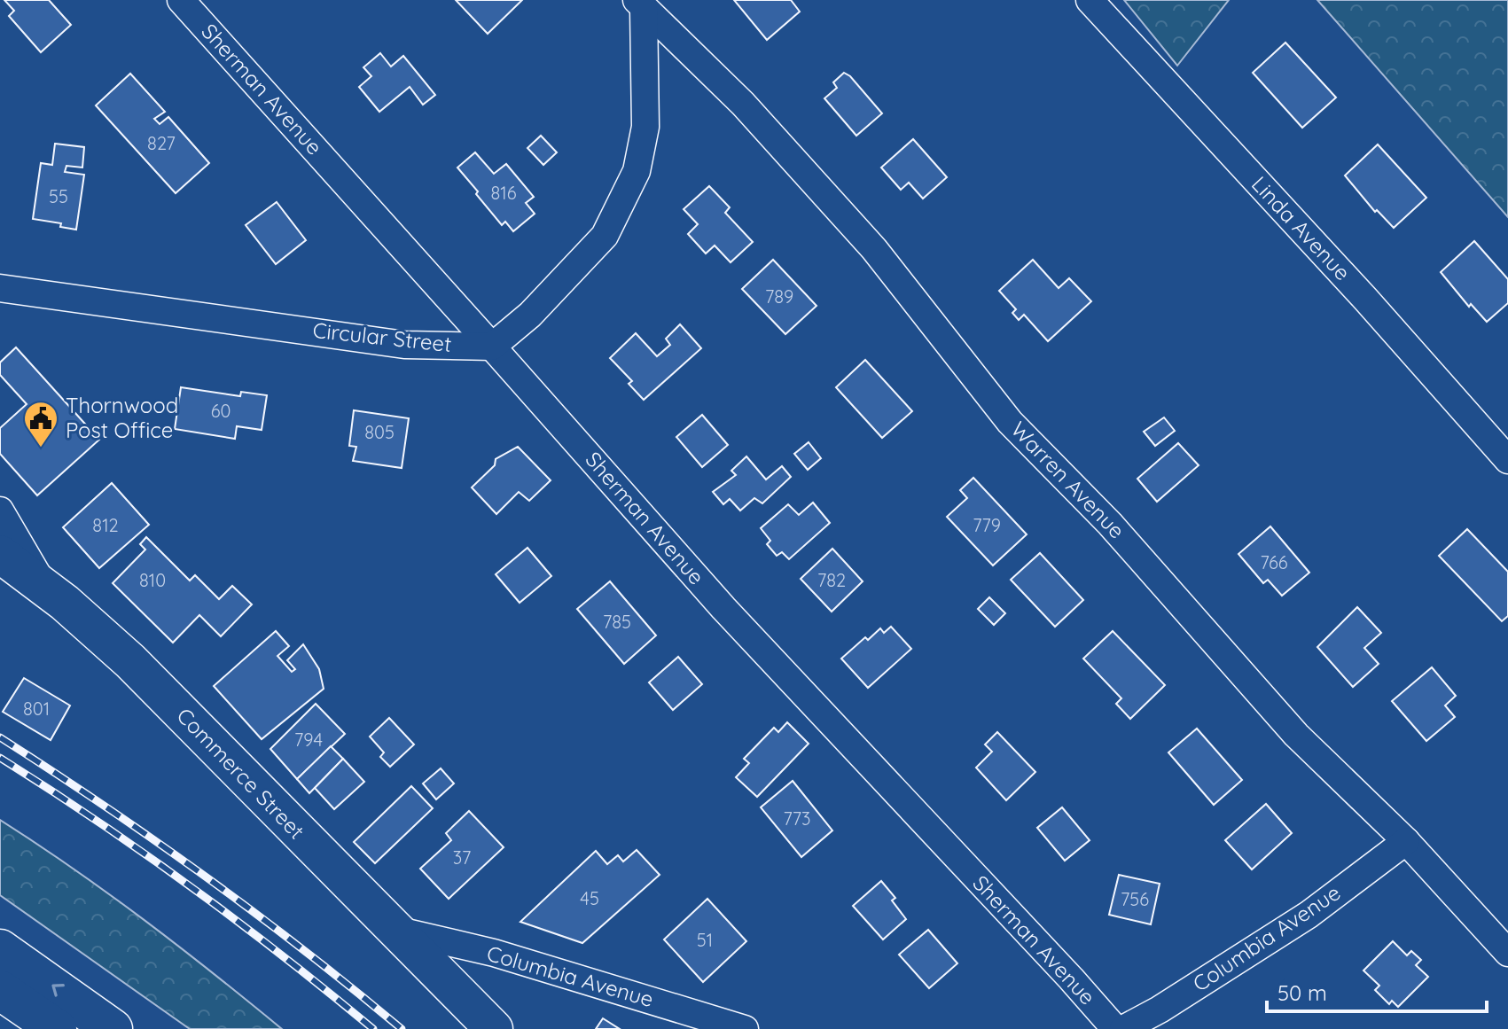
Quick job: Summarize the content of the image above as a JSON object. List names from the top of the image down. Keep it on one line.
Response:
{"streets":{"main road":["Commerce Street"],"street":["Sherman Avenue","Linda Avenue","Circular Street","Warren Avenue","Columbia Avenue"]},"crossings":[["Sherman Avenue","Circular Street"],["Warren Avenue","Columbia Avenue"],["Commerce Street","Columbia Avenue"]],"places":{"public building":["Thornwood Post Office"]},"house_numbers":["827","816","55","789","60","805","812","779","766","810","782","785","801","794","773","37","45","756","51"],"scale_bar":"50 m"}
